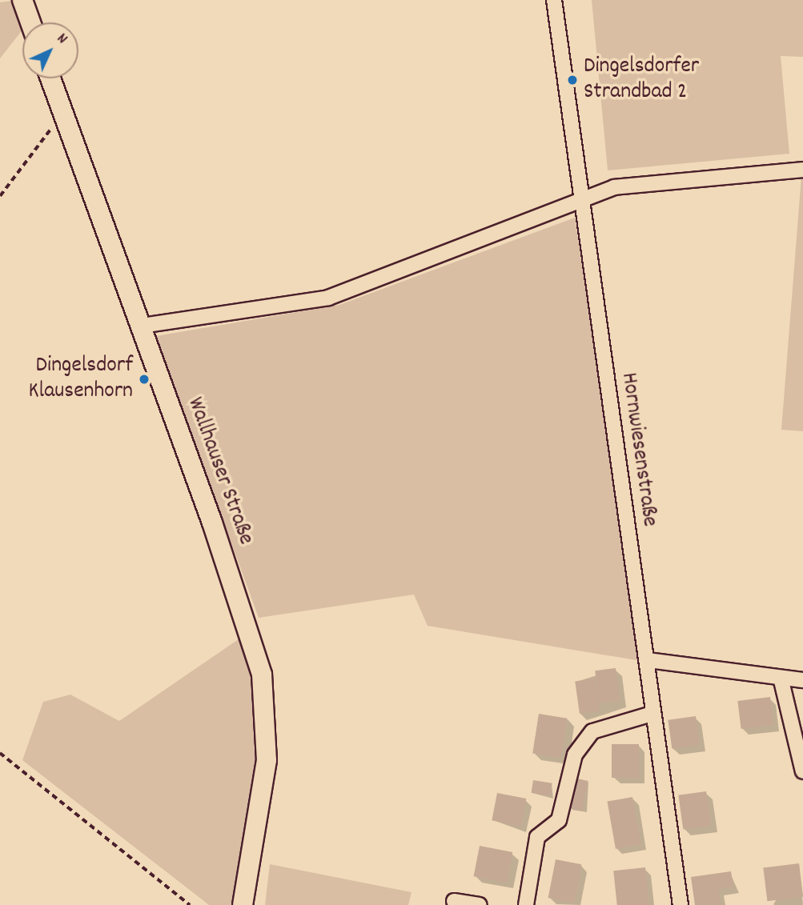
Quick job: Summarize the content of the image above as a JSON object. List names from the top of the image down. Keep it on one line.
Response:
{"streets":{"main road":["Wallhauser Straße"],"street":["Hornwiesenstraße"]},"places":["Dingelsdorfer Strandbad 2","Dingelsdorf Klausenhorn"],"north":"top right"}
